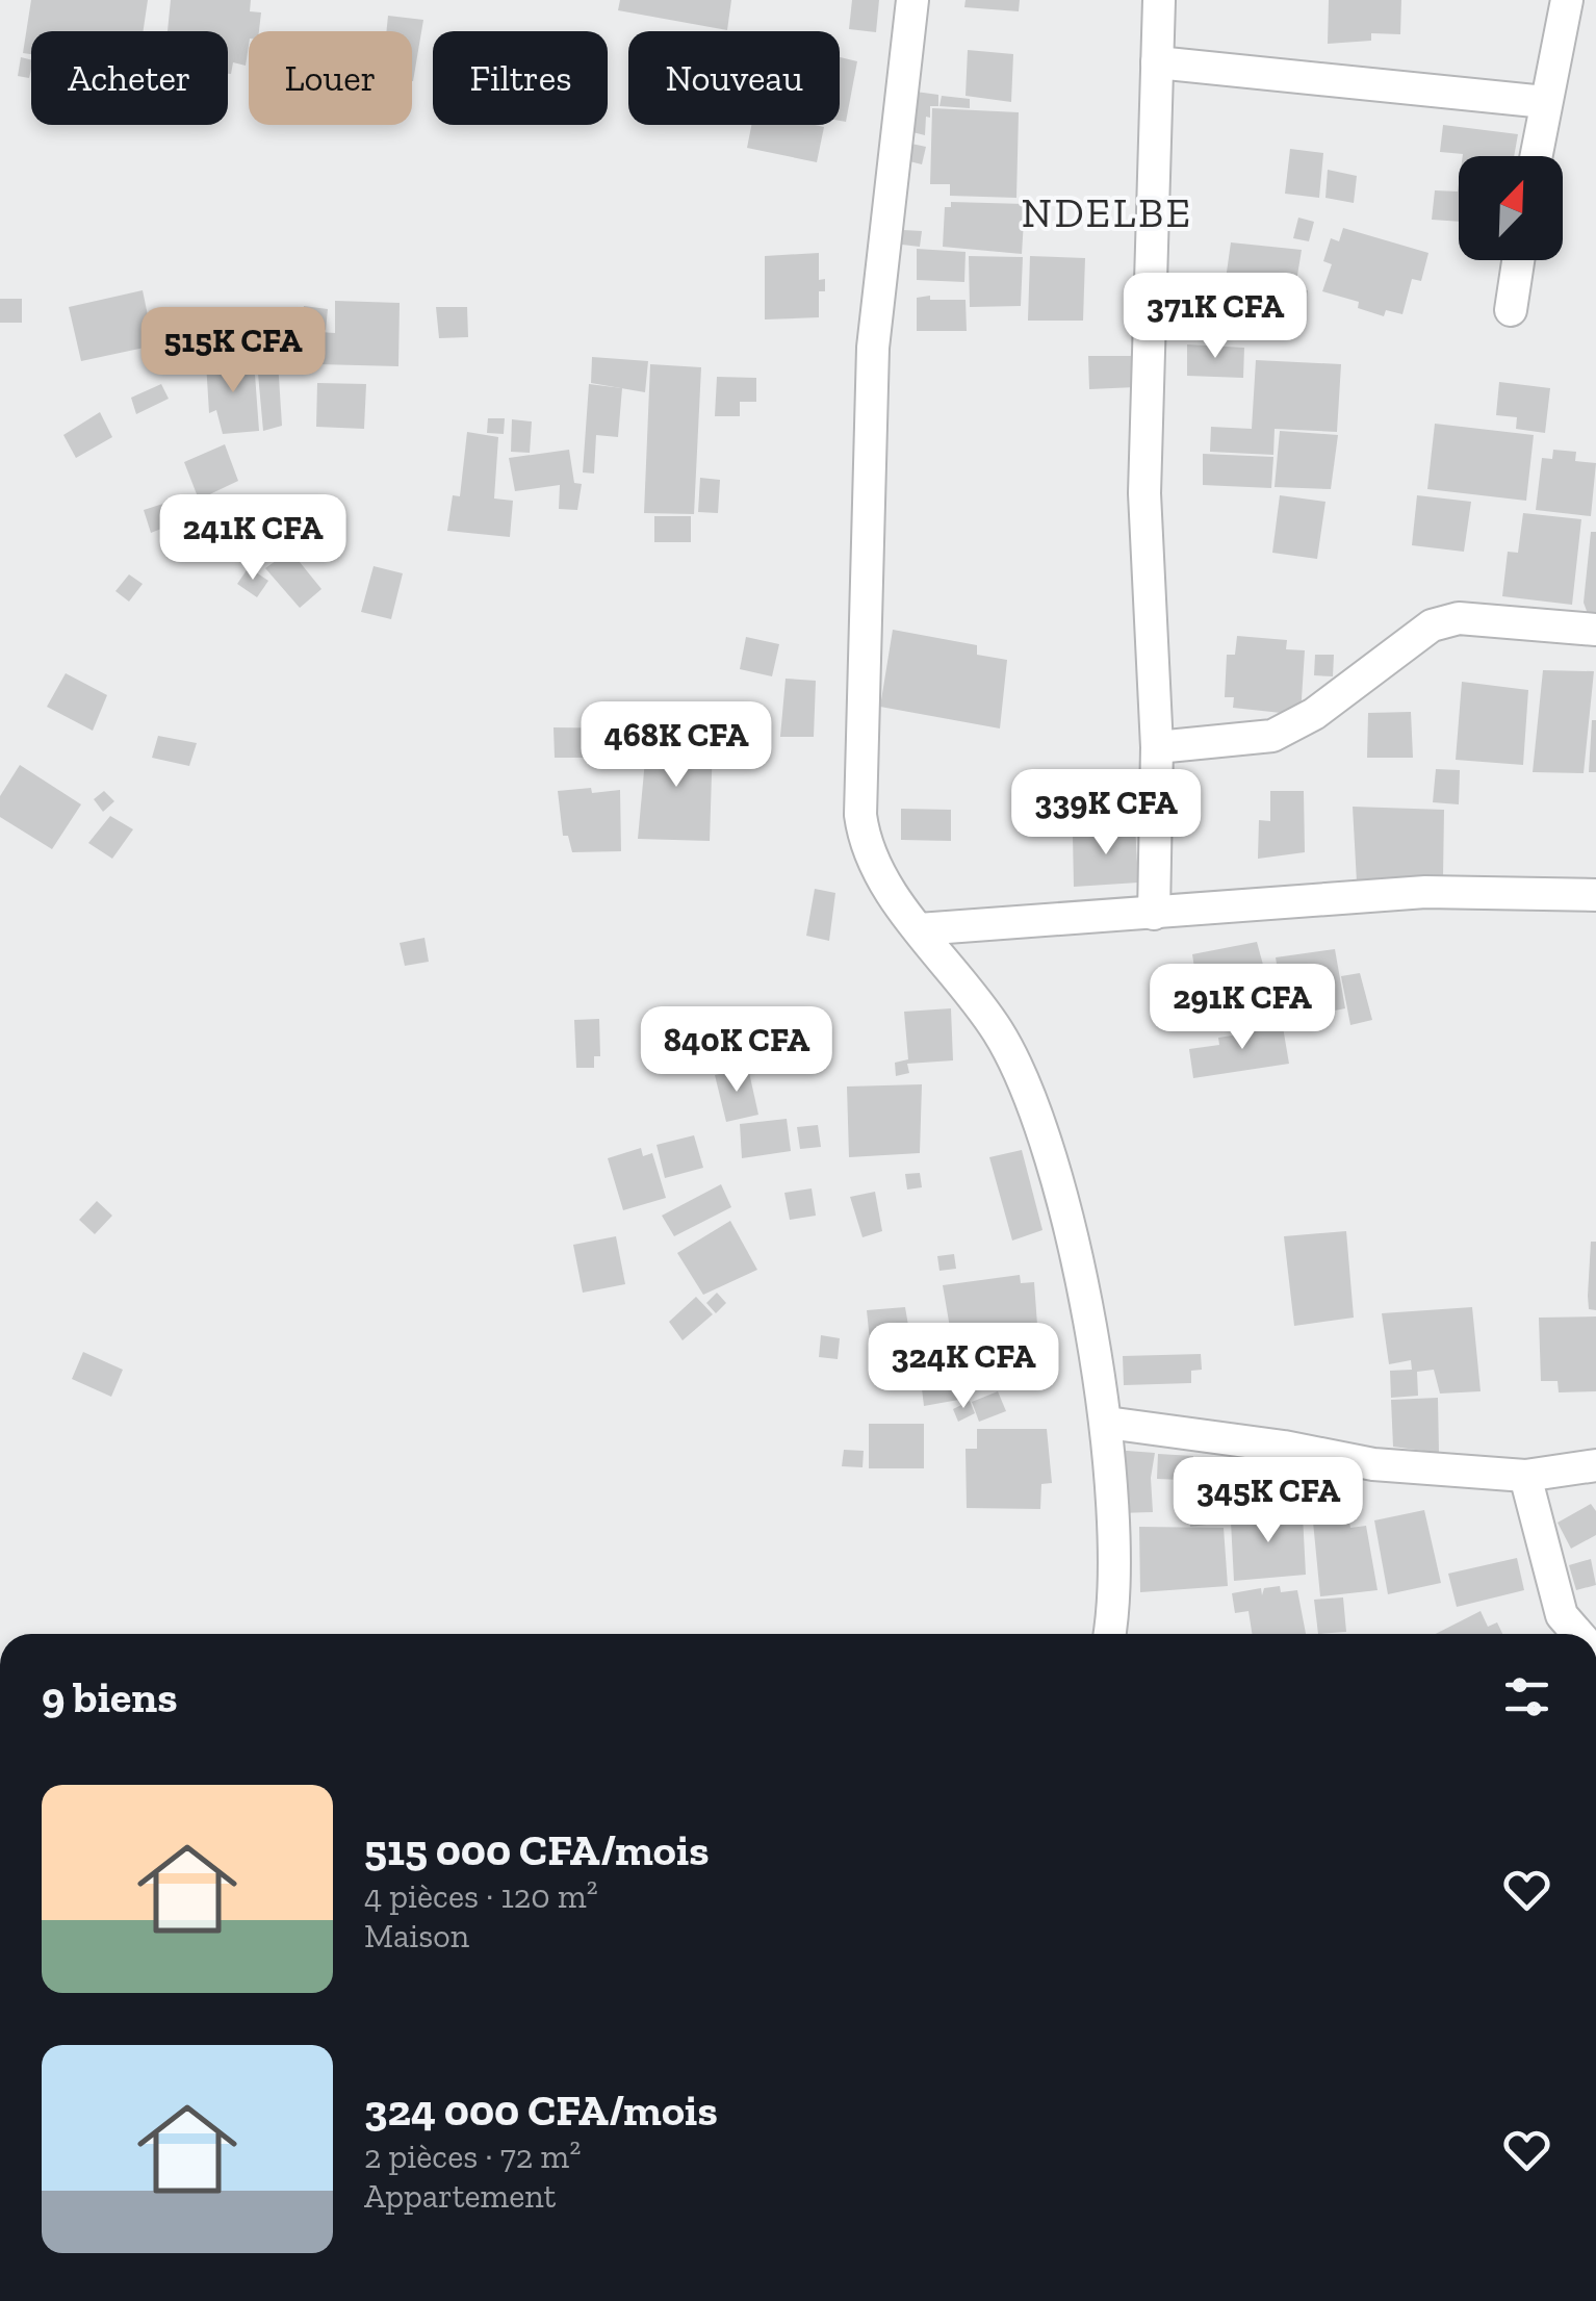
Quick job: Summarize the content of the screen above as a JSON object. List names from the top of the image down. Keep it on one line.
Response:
{"districts":["NDELBE"],"north":"top right","page":{"chip":["Acheter","Louer","Filtres","Nouveau"],"price":["371K CFA","515K CFA","241K CFA","468K CFA","339K CFA","291K CFA","840K CFA","324K CFA","345K CFA"],"heading":"9 biens","list":[{"name":"515 000 CFA/mois","note":"4 pièces · 120 m² · Maison"},{"name":"324 000 CFA/mois","note":"2 pièces · 72 m² · Appartement"}]}}
